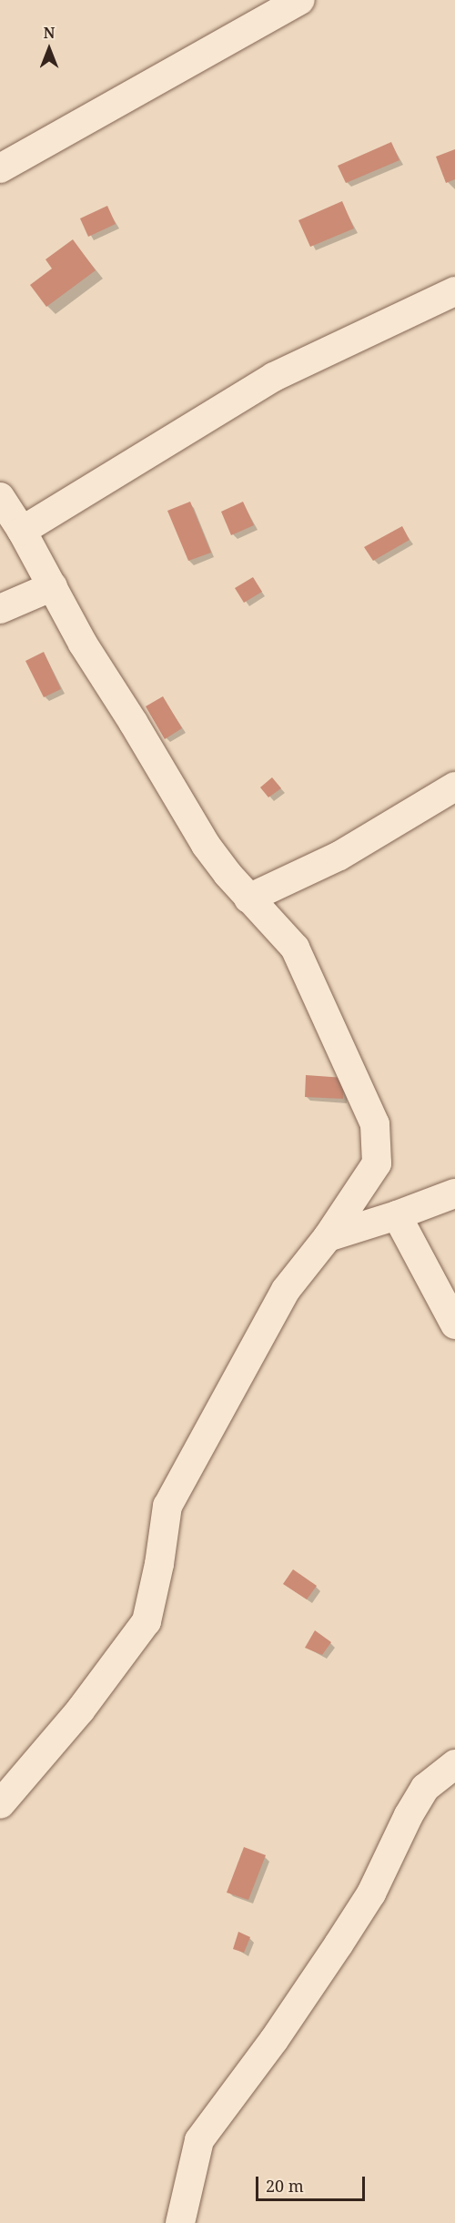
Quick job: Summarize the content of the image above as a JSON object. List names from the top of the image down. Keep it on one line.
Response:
{"scale_bar":"20 m","north":"top"}
